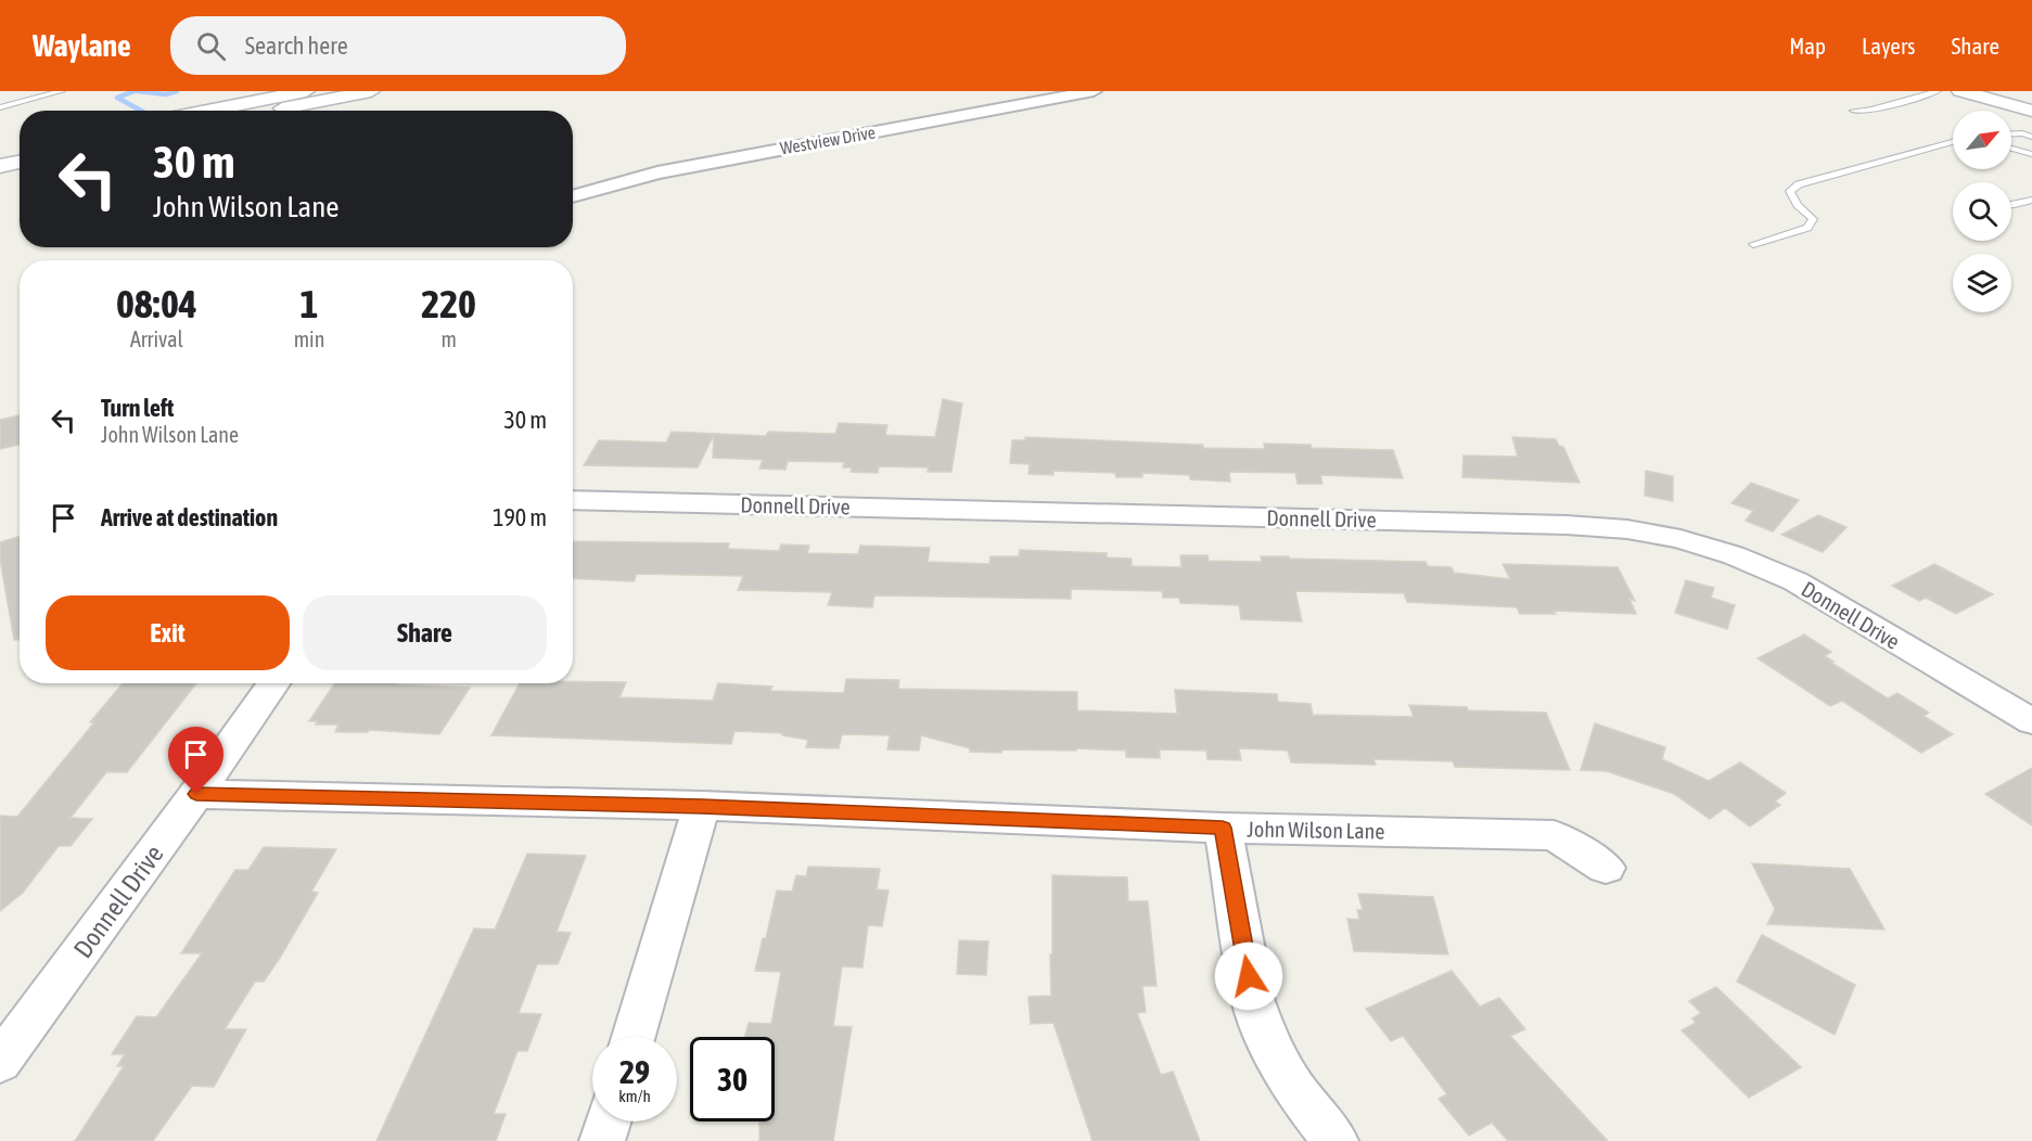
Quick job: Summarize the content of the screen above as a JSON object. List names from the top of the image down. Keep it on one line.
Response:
{"streets":{"street":["Westview Drive","Donnell Drive","John Wilson Lane"]},"crossings":[["Donnell Drive","John Wilson Lane"]],"north":"top right","page":{"header":"Waylane","search":"Search here","nav":["Map","Layers","Share"],"turn":["30 m","John Wilson Lane"],"eta":["08:04","Arrival","1","min","220","m"],"list":[{"name":"Turn left","note":"John Wilson Lane","value":"30 m"},{"name":"Arrive at destination","value":"190 m"}],"buttons":["Exit","Share"],"speed":"29 km/h","limit":"30"}}
